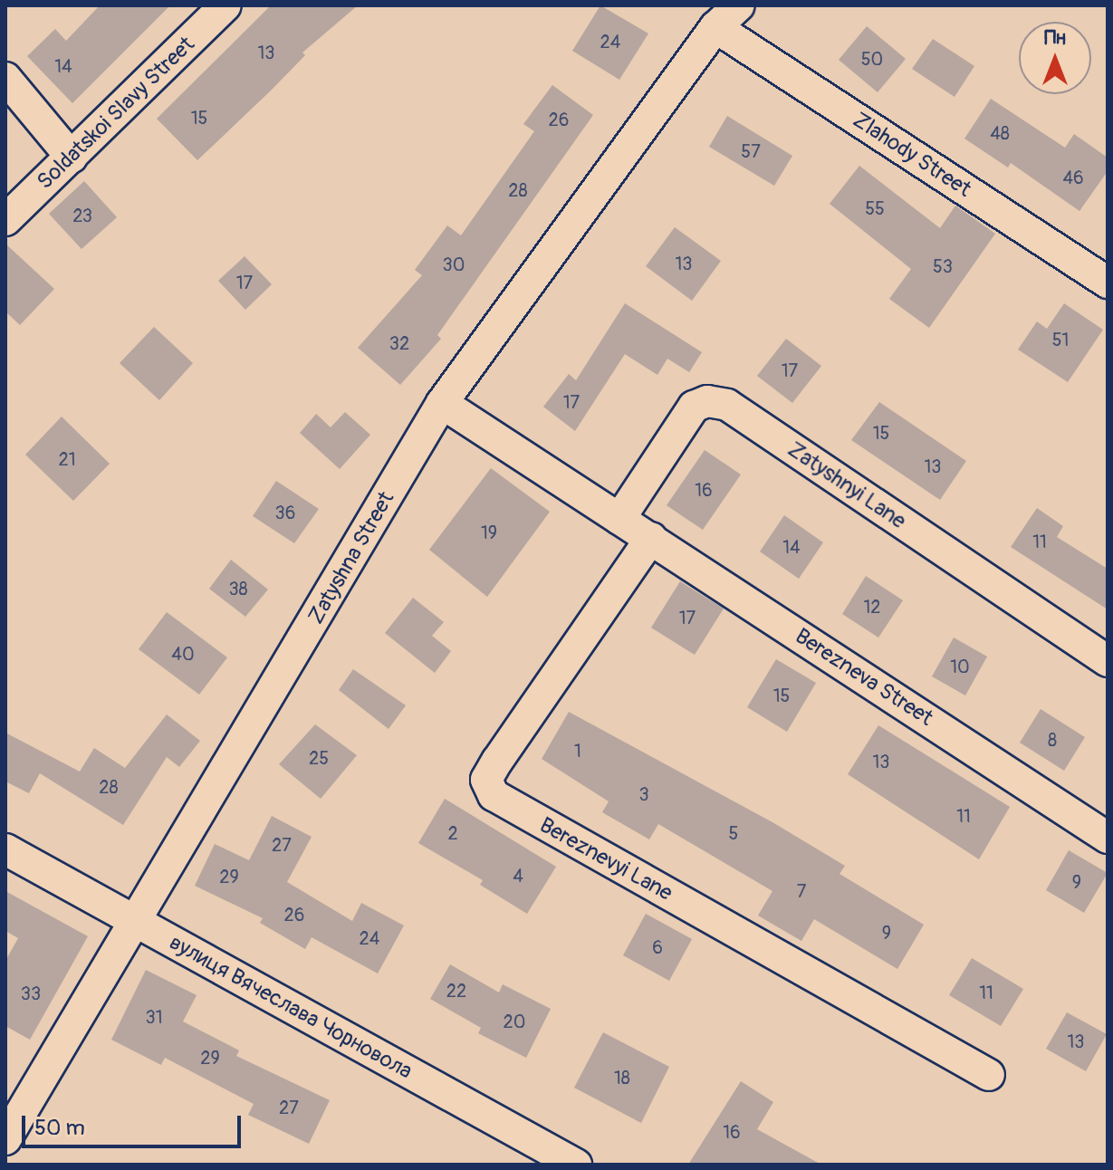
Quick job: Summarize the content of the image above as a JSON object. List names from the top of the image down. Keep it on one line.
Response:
{"streets":{"street":["Soldatskoi Slavy Street","Zlahody Street","Zatyshnyi Lane","Zatyshna Street","Berezneva Street","Bereznevyi Lane","вулиця Вячеслава Чорновола"]},"crossings":[["Zlahody Street","Zatyshna Street"],["Zatyshnyi Lane","Berezneva Street"],["Zatyshna Street","Berezneva Street"],["Zatyshna Street","вулиця Вячеслава Чорновола"],["Berezneva Street","Bereznevyi Lane"]],"house_numbers":["24","13","50","14","15","26","48","57","46","28","55","23","13","30","53","17","51","32","17","17","15","21","13","16","36","19","11","14","38","12","17","40","10","15","8","1","25","13","28","3","11","2","5","27","4","29","9","7","26","9","24","6","22","11","33","31","20","13","29","18","27","16"],"scale_bar":"50 m","north":"top"}
